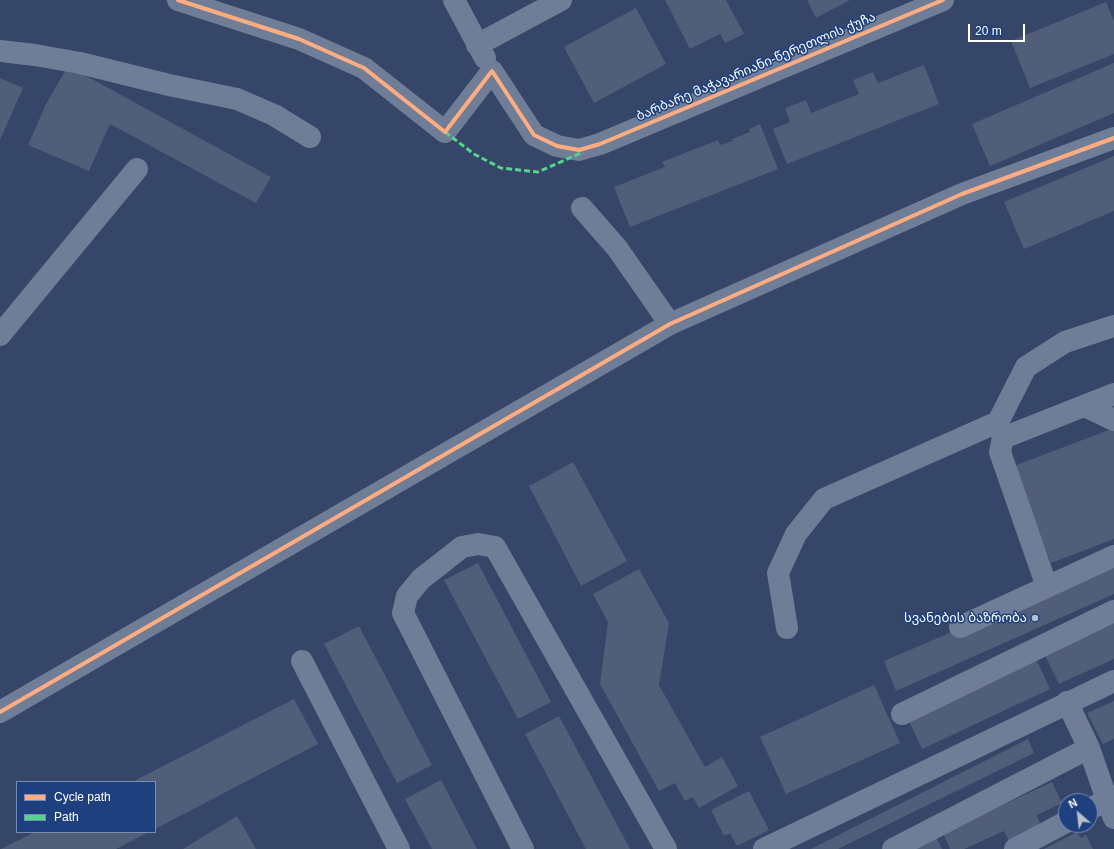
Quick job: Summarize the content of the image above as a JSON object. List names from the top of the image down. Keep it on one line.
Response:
{"streets":{"street":["ბარბარე მაჭავარიანი-წერეთლის ქუჩა"]},"places":["სვანების ბაზრობა"],"legend":["Cycle path","Path"],"scale_bar":"20 m","north":"top left"}
